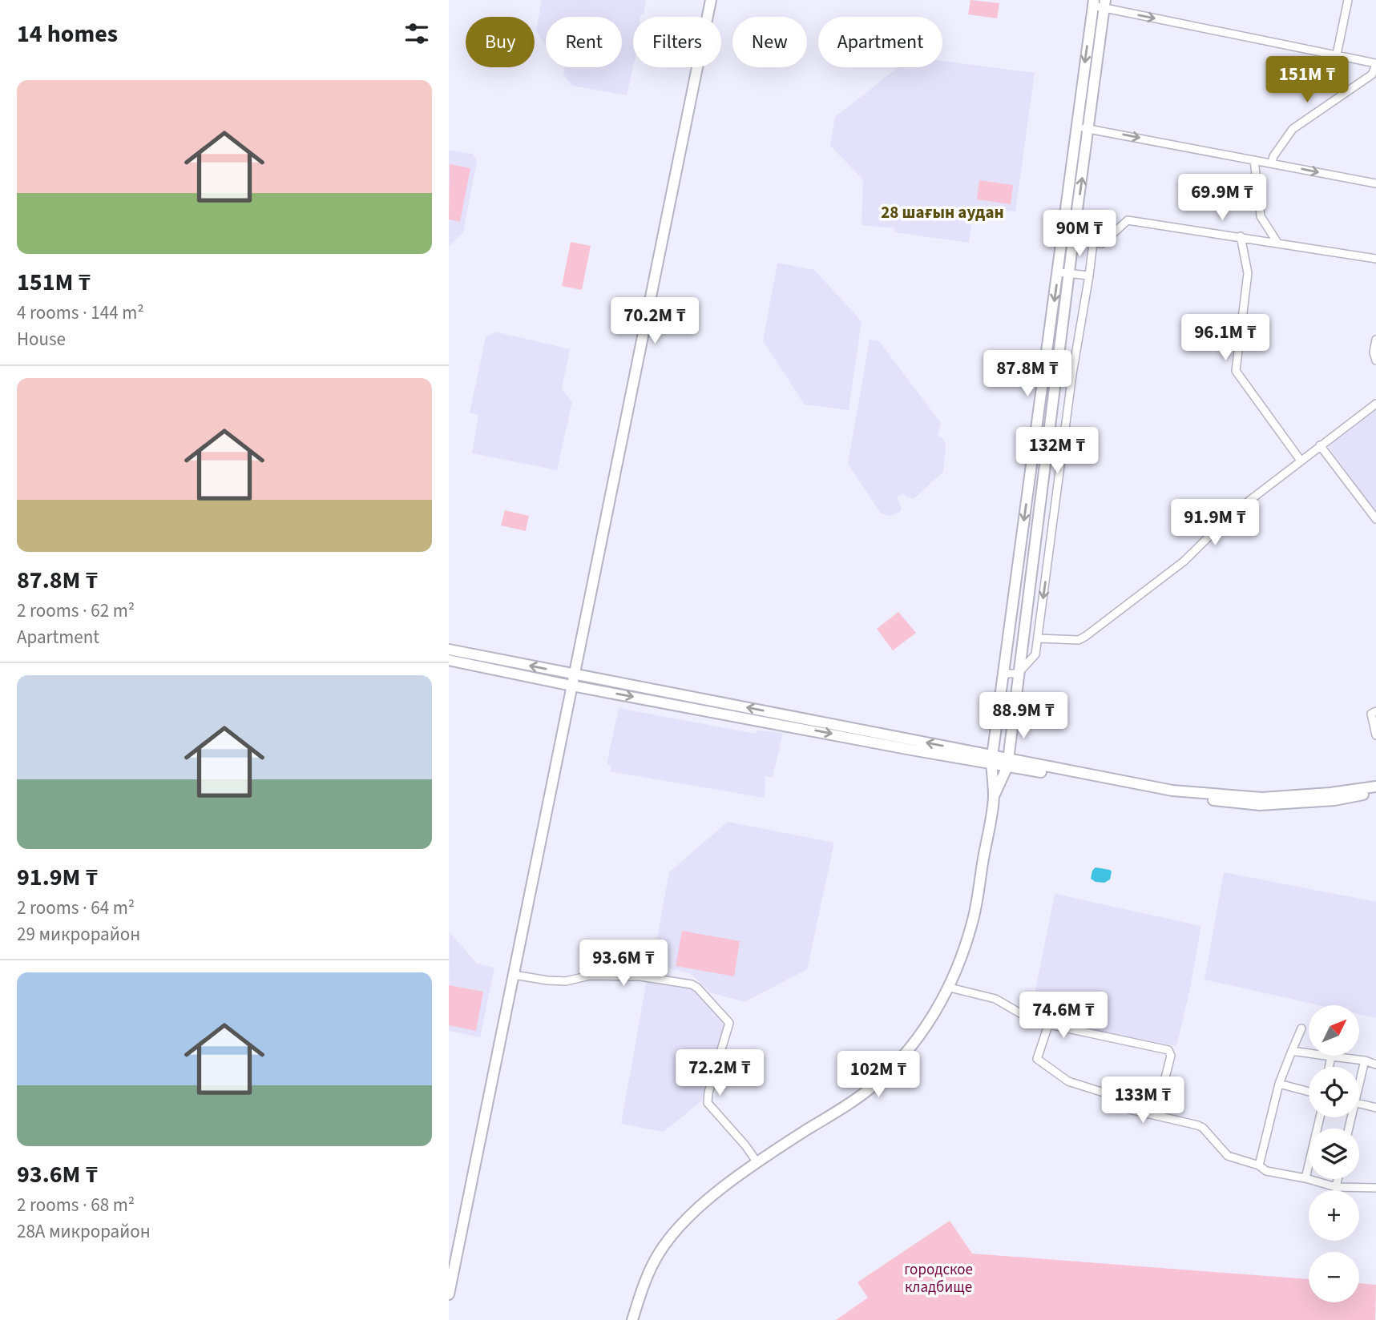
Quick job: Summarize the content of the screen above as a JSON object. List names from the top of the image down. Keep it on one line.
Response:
{"districts":["28 шағын аудан"],"parks":["городское кладбище"],"north":"top right","page":{"heading":"14 homes","chip":["Buy","Rent","Filters","New","Apartment"],"price":["151M ₸","69.9M ₸","90M ₸","70.2M ₸","96.1M ₸","87.8M ₸","132M ₸","91.9M ₸","88.9M ₸","93.6M ₸","74.6M ₸","72.2M ₸","102M ₸","133M ₸"],"list":[{"name":"151M ₸","note":"4 rooms · 144 m² · House"},{"name":"87.8M ₸","note":"2 rooms · 62 m² · Apartment"},{"name":"91.9M ₸","note":"2 rooms · 64 m² · 29 микрорайон"},{"name":"93.6M ₸","note":"2 rooms · 68 m² · 28А микрорайон"}],"map_buttons":["+","−"]}}
